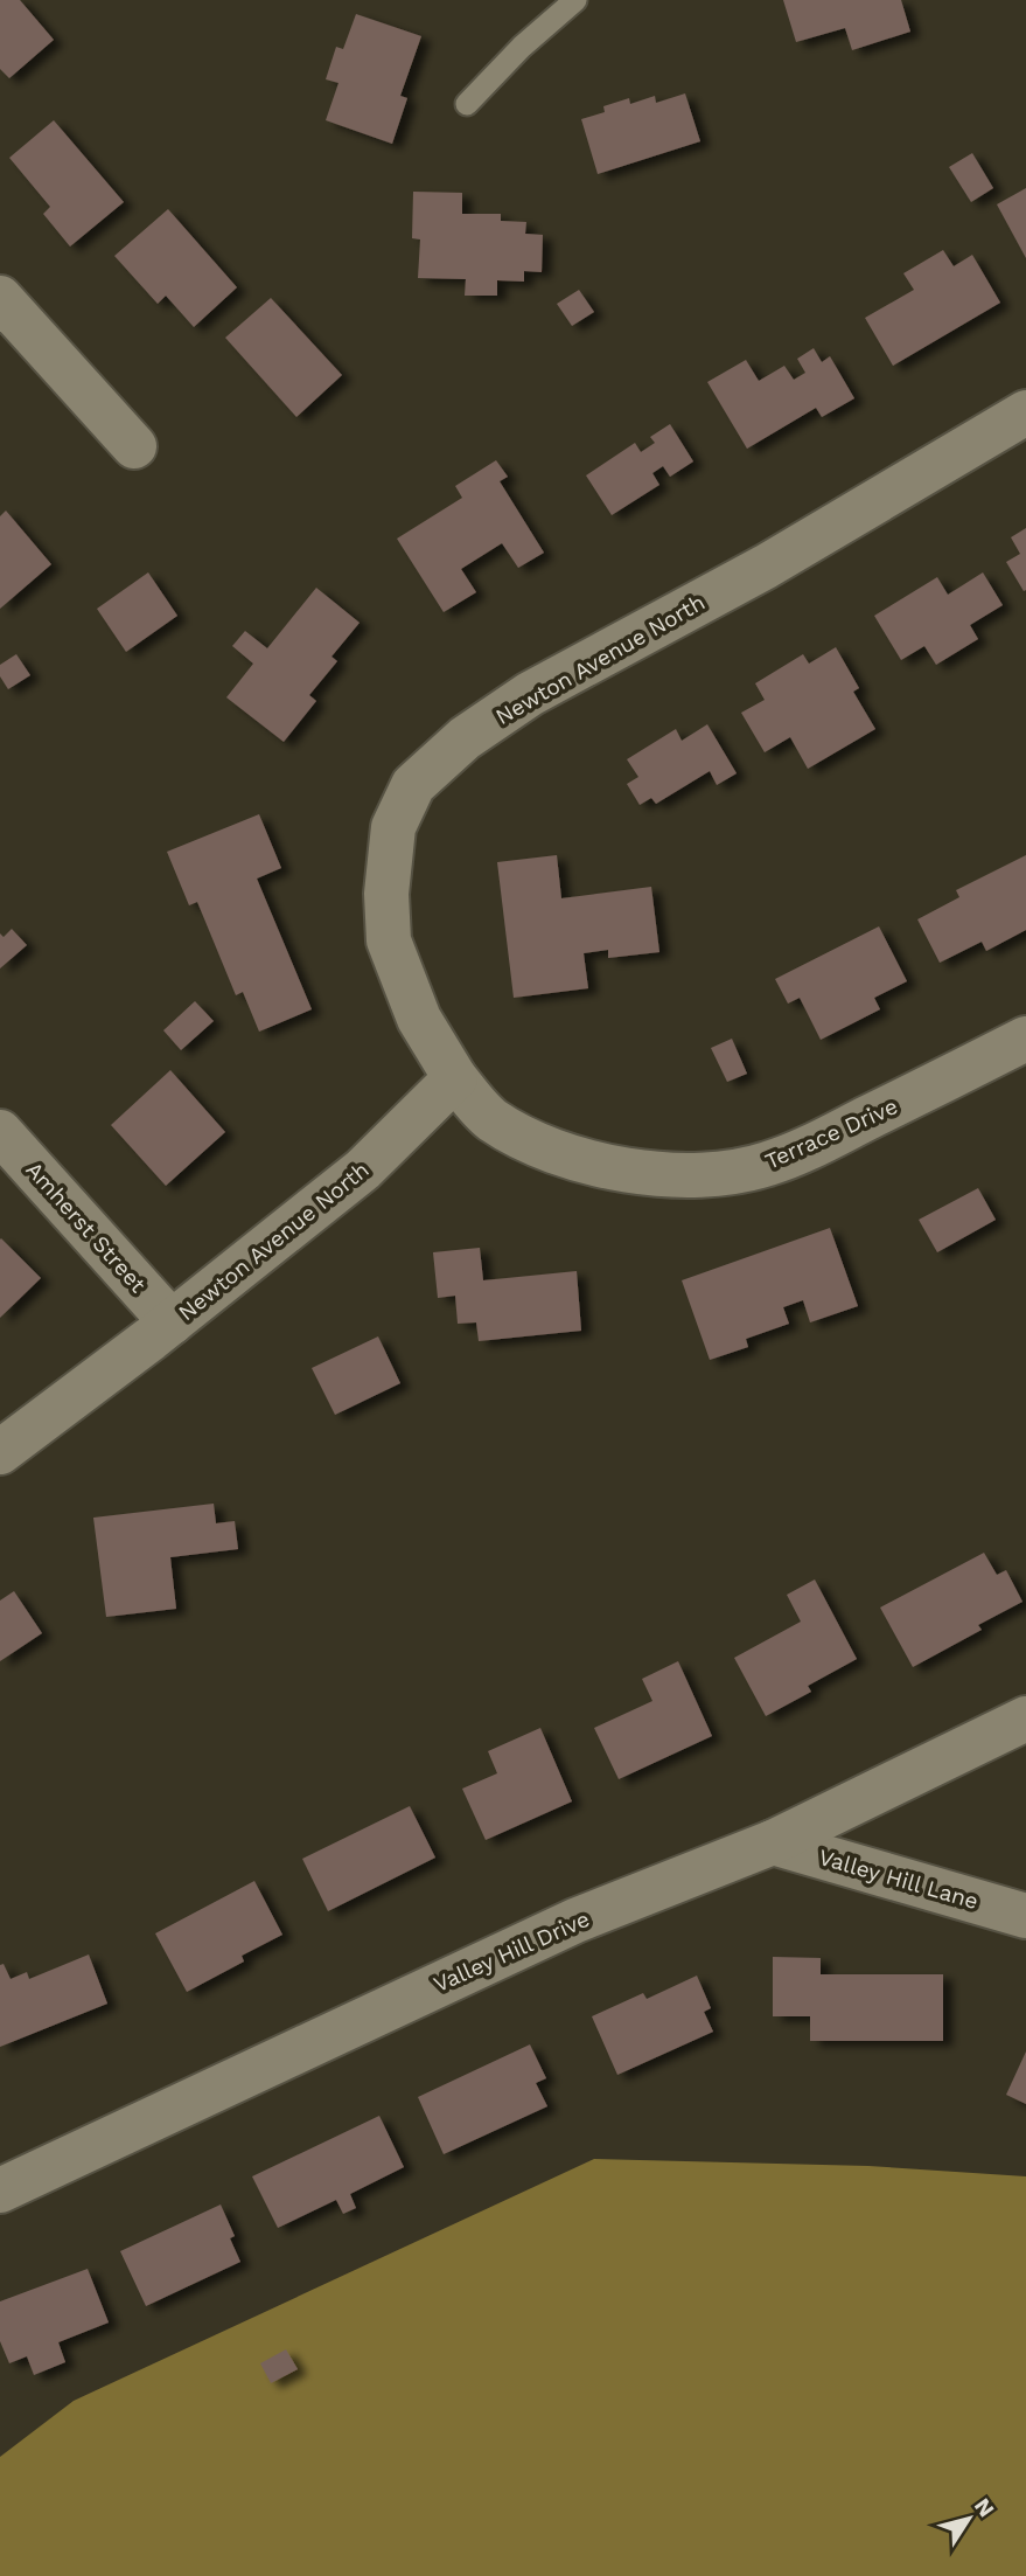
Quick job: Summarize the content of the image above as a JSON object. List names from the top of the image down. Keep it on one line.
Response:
{"streets":{"street":["Newton Avenue North","Terrace Drive","Amherst Street","Valley Hill Lane","Valley Hill Drive"]},"crossings":[["Newton Avenue North","Terrace Drive"],["Newton Avenue North","Amherst Street"],["Valley Hill Lane","Valley Hill Drive"]],"north":"top right"}
